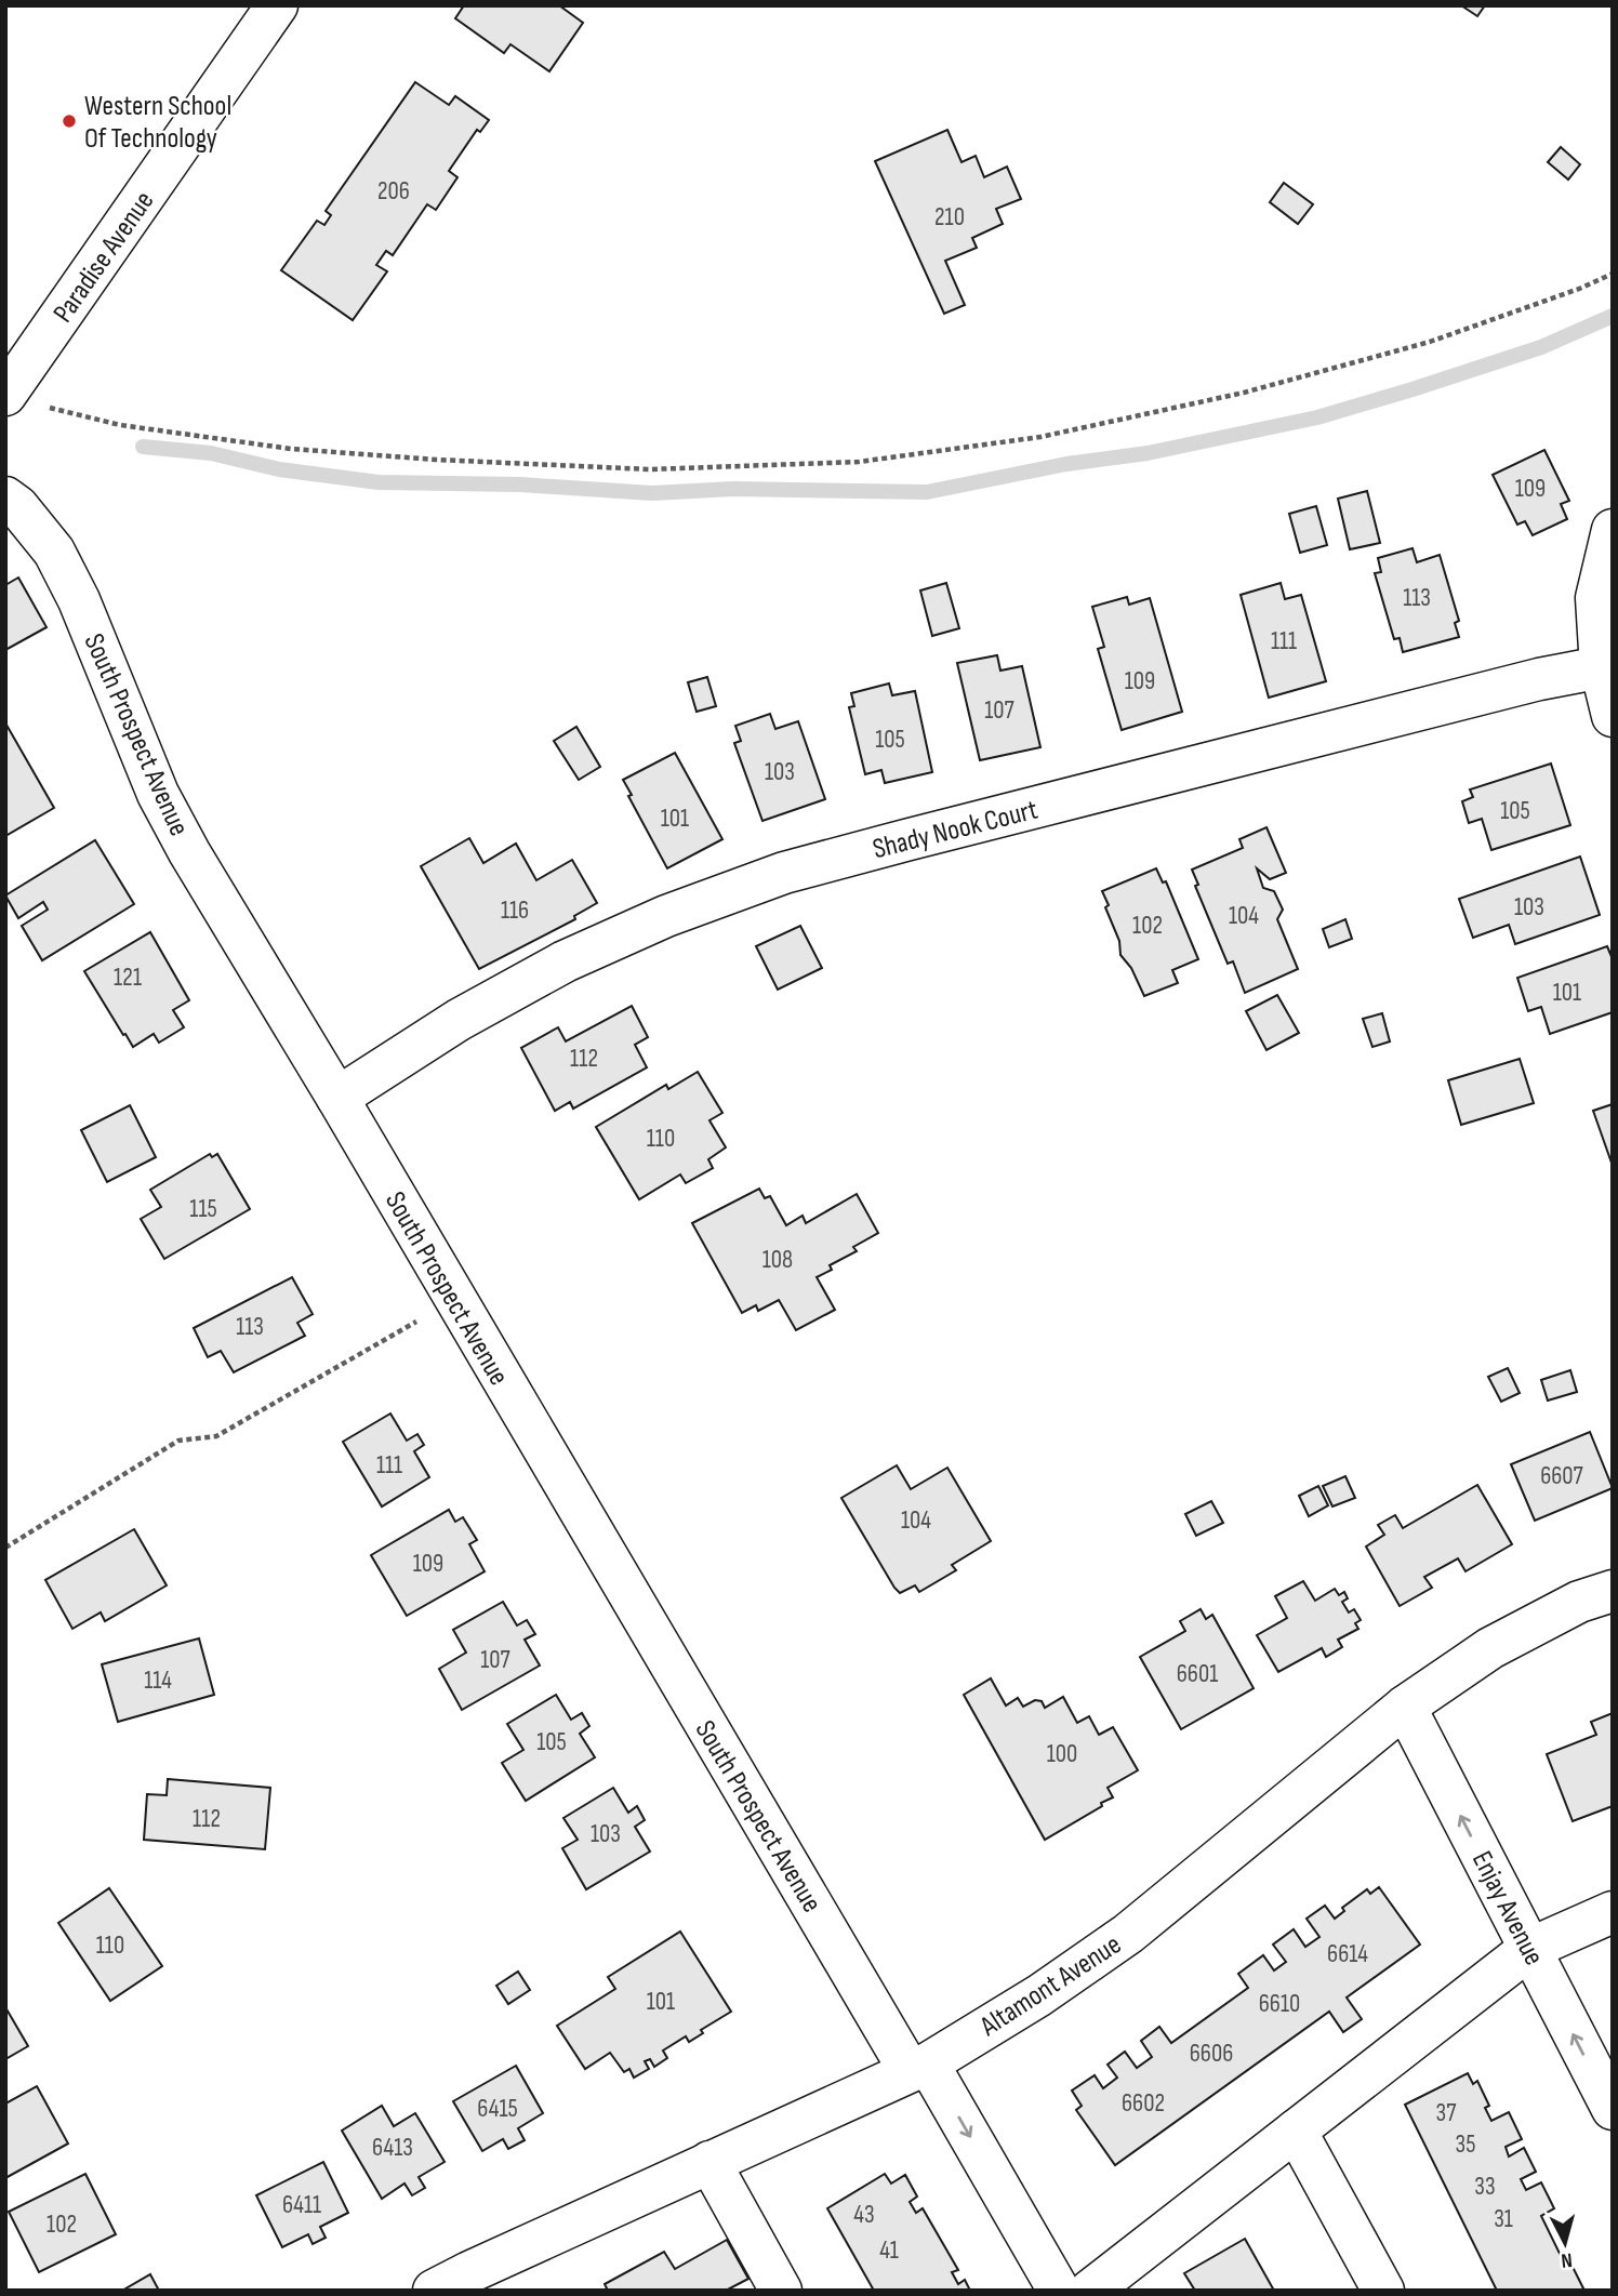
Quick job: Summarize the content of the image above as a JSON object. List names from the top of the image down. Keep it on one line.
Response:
{"streets":{"street":["Paradise Avenue","South Prospect Avenue","Shady Nook Court","Enjay Avenue","Altamont Avenue"]},"crossings":[["South Prospect Avenue","Shady Nook Court"],["South Prospect Avenue","Altamont Avenue"],["Enjay Avenue","Altamont Avenue"]],"one_way":["Enjay Avenue"],"places":["Western School Of Technology"],"house_numbers":["206","210","109","113","111","109","107","105","103","105","101","103","116","104","102","121","101","112","110","115","108","113","111","6607","104","109","107","6601","114","105","100","112","103","110","6614","101","6610","6606","6602","6415","37","35","6413","33","6411","43","31","102","41"],"north":"bottom"}
